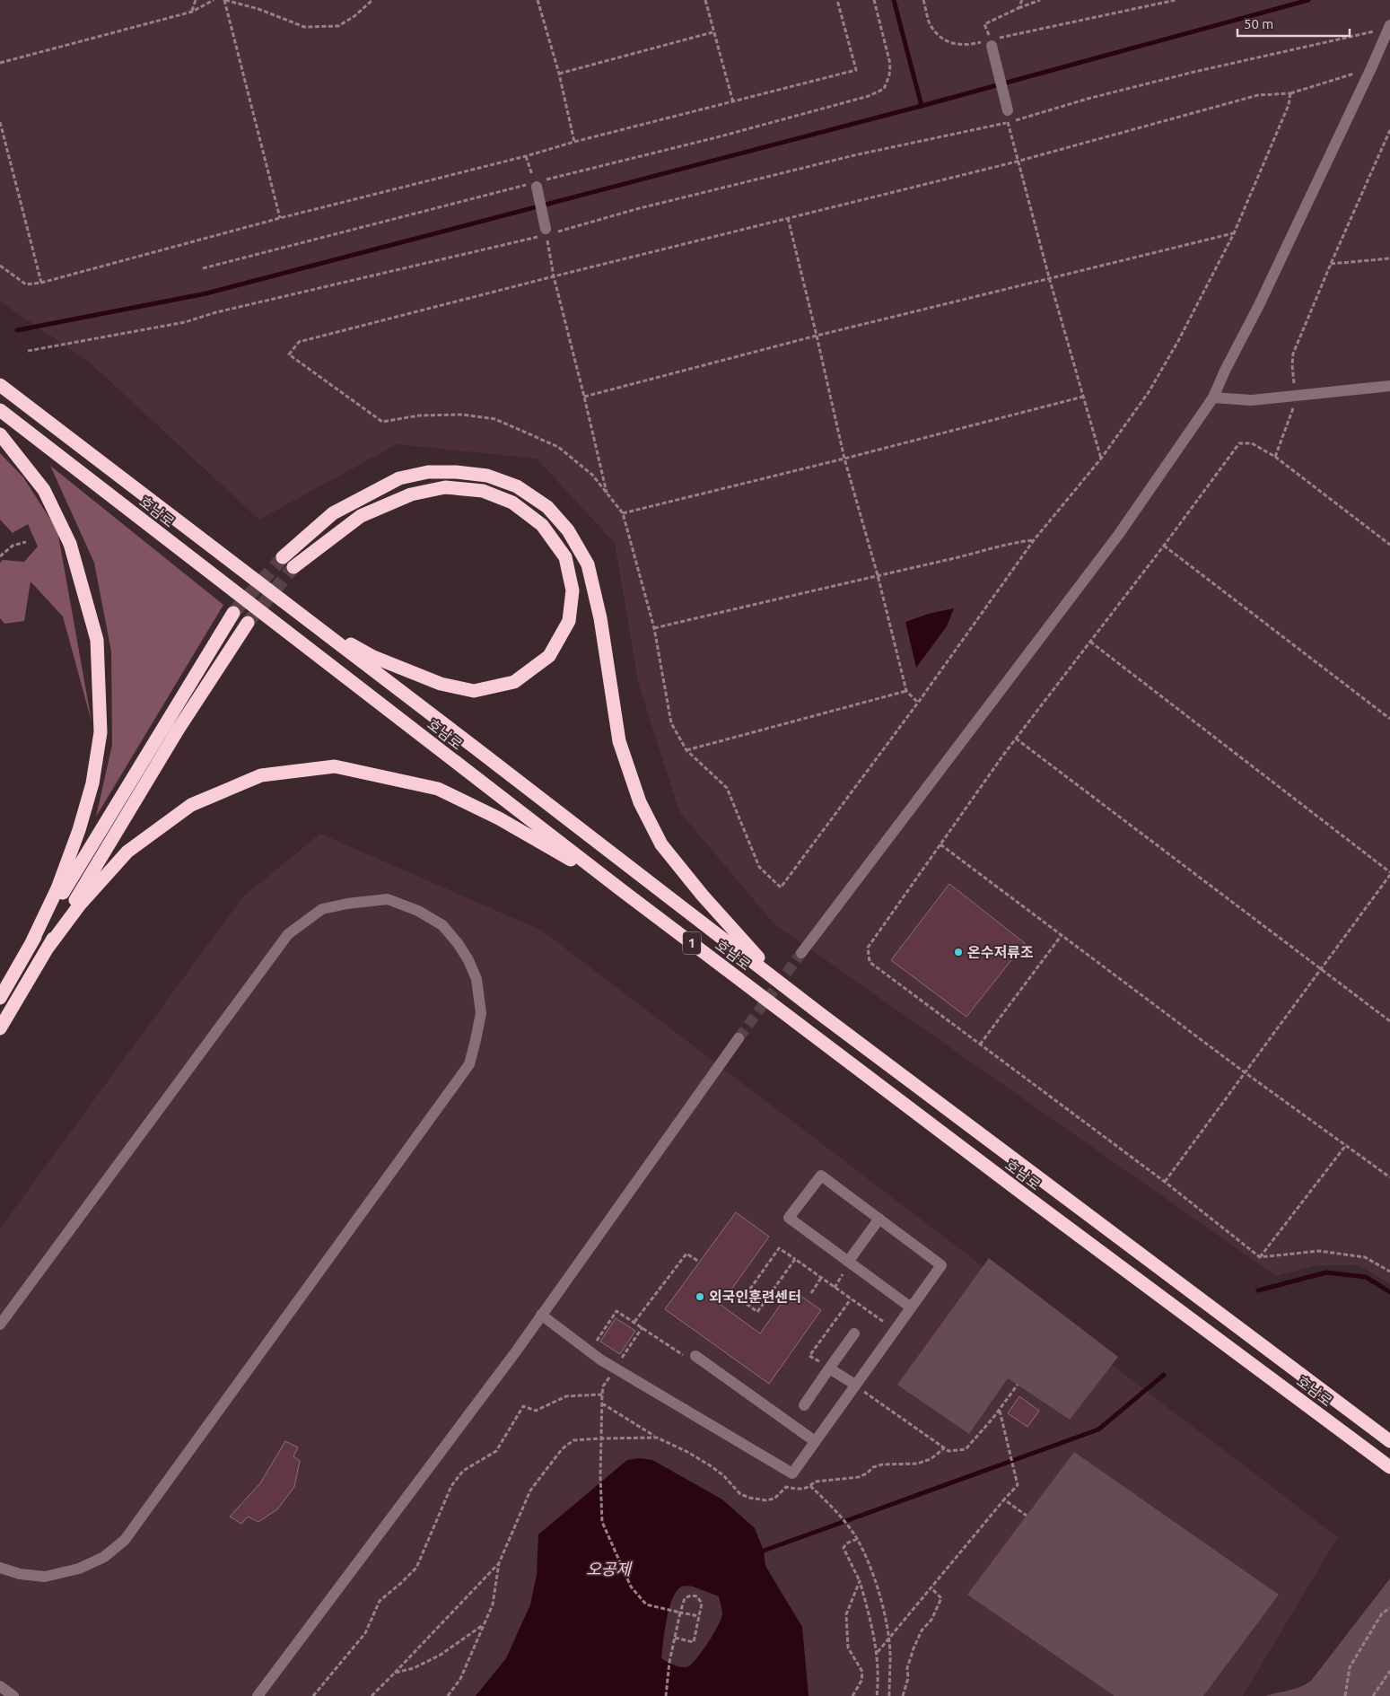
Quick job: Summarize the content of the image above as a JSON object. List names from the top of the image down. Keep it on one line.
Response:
{"streets":{"highway":["호남로","1"]},"water":["오공제"],"places":["온수저류조","외국인훈련센터"],"scale_bar":"50 m"}
